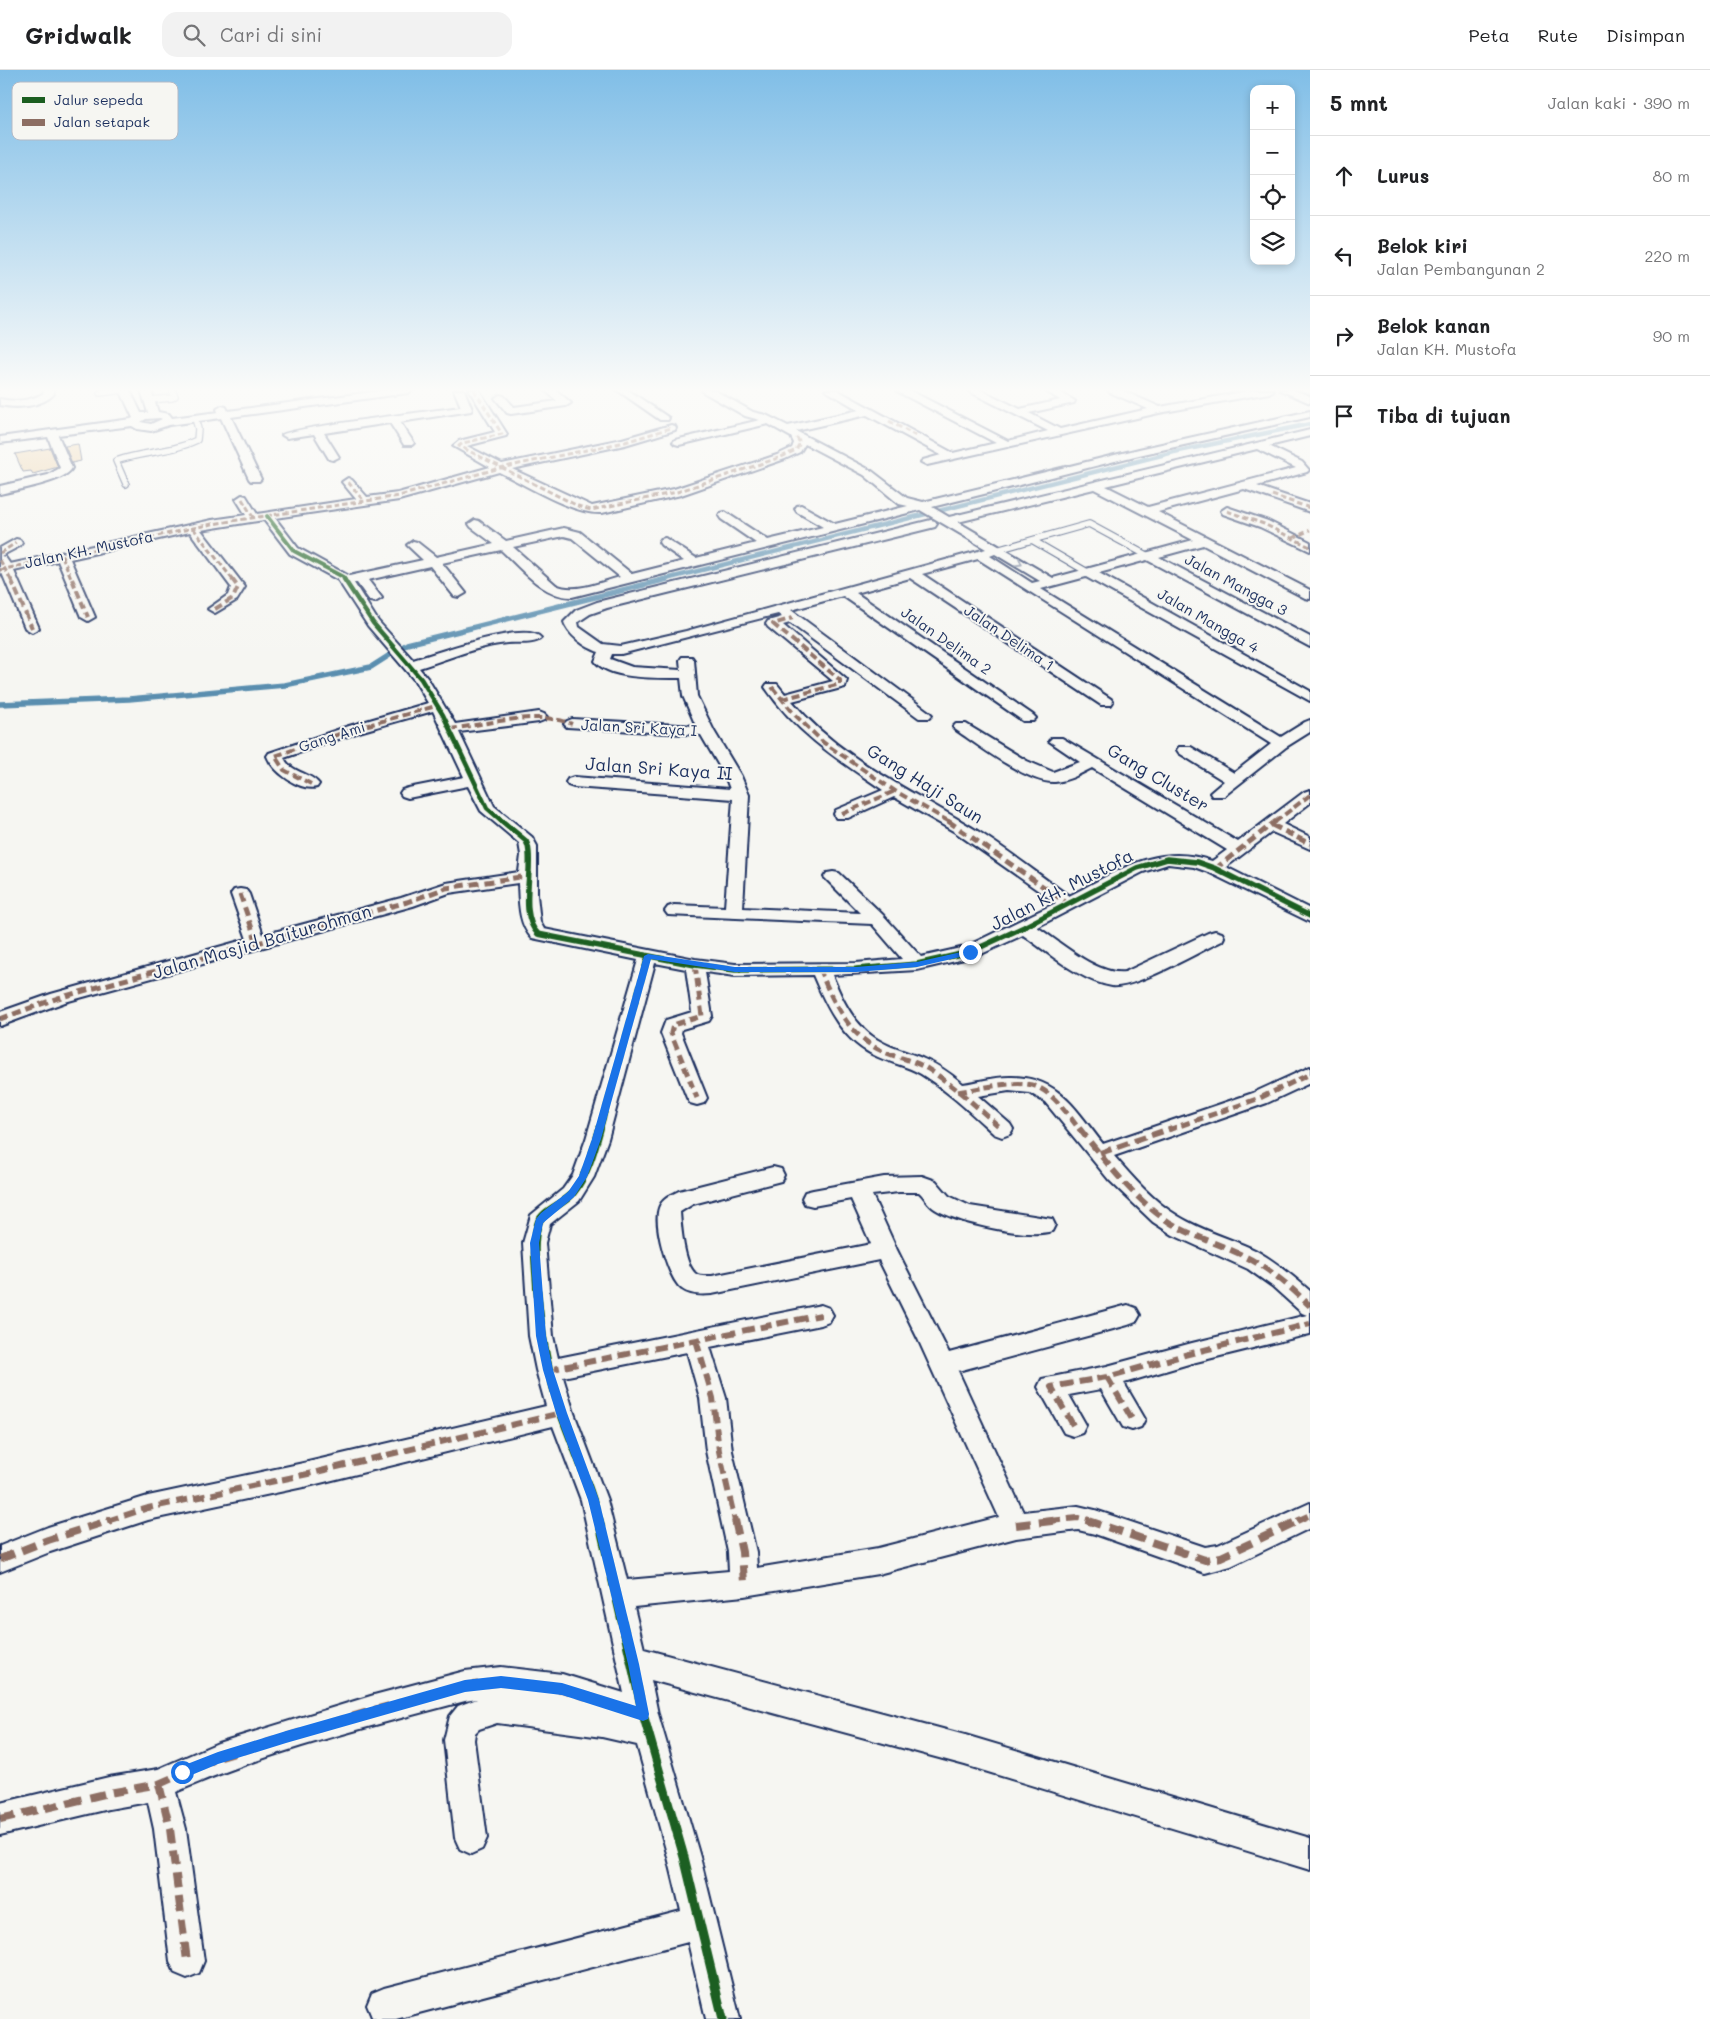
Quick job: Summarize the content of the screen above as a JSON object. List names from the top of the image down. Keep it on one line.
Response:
{"streets":{"street":["Jalan KH. Mustofa","Jalan Mangga 3","Jalan Mangga 4","Jalan Delima 1","Jalan Delima 2","Jalan Sri Kaya I","Gang Ami","Jalan Sri Kaya II","Gang Cluster","Gang Haji Saun","Jalan Masjid Baiturohman"]},"crossings":[["Jalan KH. Mustofa","Gang Ami"],["Jalan KH. Mustofa","Gang Haji Saun"],["Jalan KH. Mustofa","Jalan Masjid Baiturohman"]],"legend":["Jalur sepeda","Jalan setapak"],"page":{"header":"Gridwalk","search":"Cari di sini","nav":["Peta","Rute","Disimpan"],"heading":["5 mnt","Jalan kaki · 390 m"],"map_buttons":["+","−"],"list":[["Lurus","80 m"],["Belok kiri","Jalan Pembangunan 2","220 m"],["Belok kanan","Jalan KH. Mustofa","90 m"],"Tiba di tujuan"]}}
